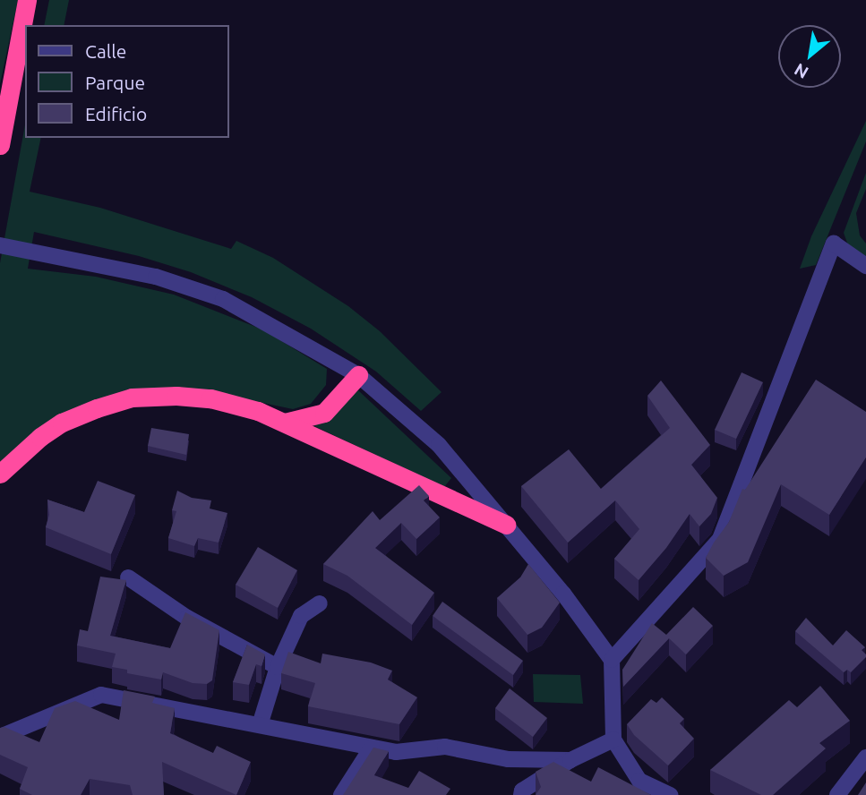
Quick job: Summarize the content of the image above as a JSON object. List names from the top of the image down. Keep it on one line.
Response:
{"legend":["Calle","Parque","Edificio"],"north":"bottom left"}
